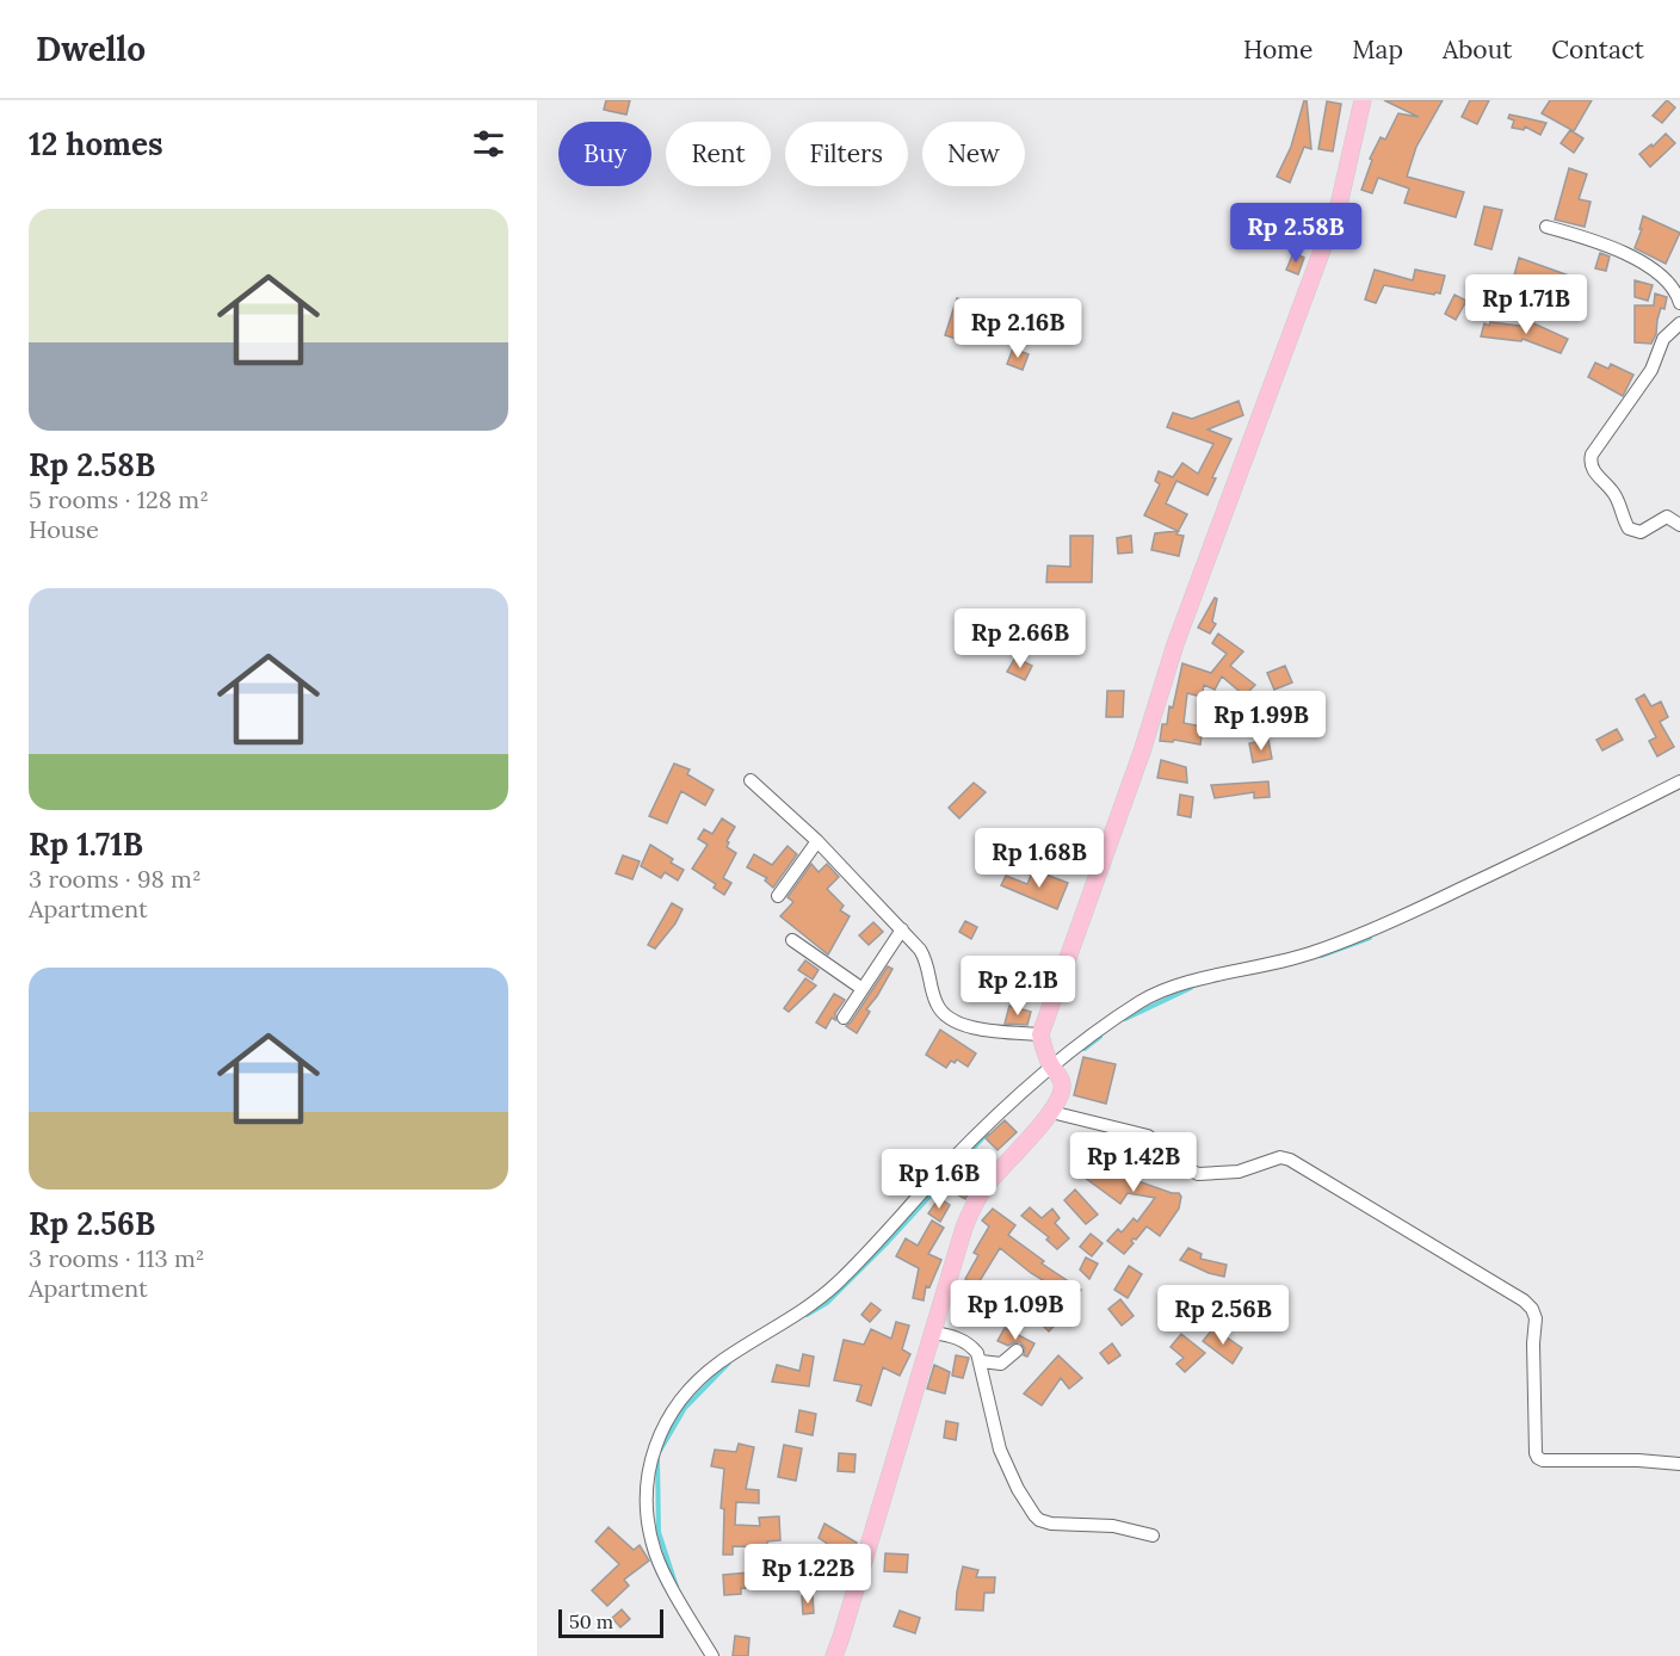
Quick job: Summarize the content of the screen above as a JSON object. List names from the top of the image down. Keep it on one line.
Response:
{"scale_bar":"50 m","page":{"header":"Dwello","nav":["Home","Map","About","Contact"],"heading":"12 homes","chip":["Buy","Rent","Filters","New"],"list":[{"name":"Rp 2.58B","note":"5 rooms · 128 m² · House"},{"name":"Rp 1.71B","note":"3 rooms · 98 m² · Apartment"},{"name":"Rp 2.56B","note":"3 rooms · 113 m² · Apartment"}],"price":["Rp 2.58B","Rp 1.71B","Rp 2.16B","Rp 2.66B","Rp 1.99B","Rp 1.68B","Rp 2.1B","Rp 1.42B","Rp 1.6B","Rp 1.09B","Rp 2.56B","Rp 1.22B"],"scale":"50 m"}}
